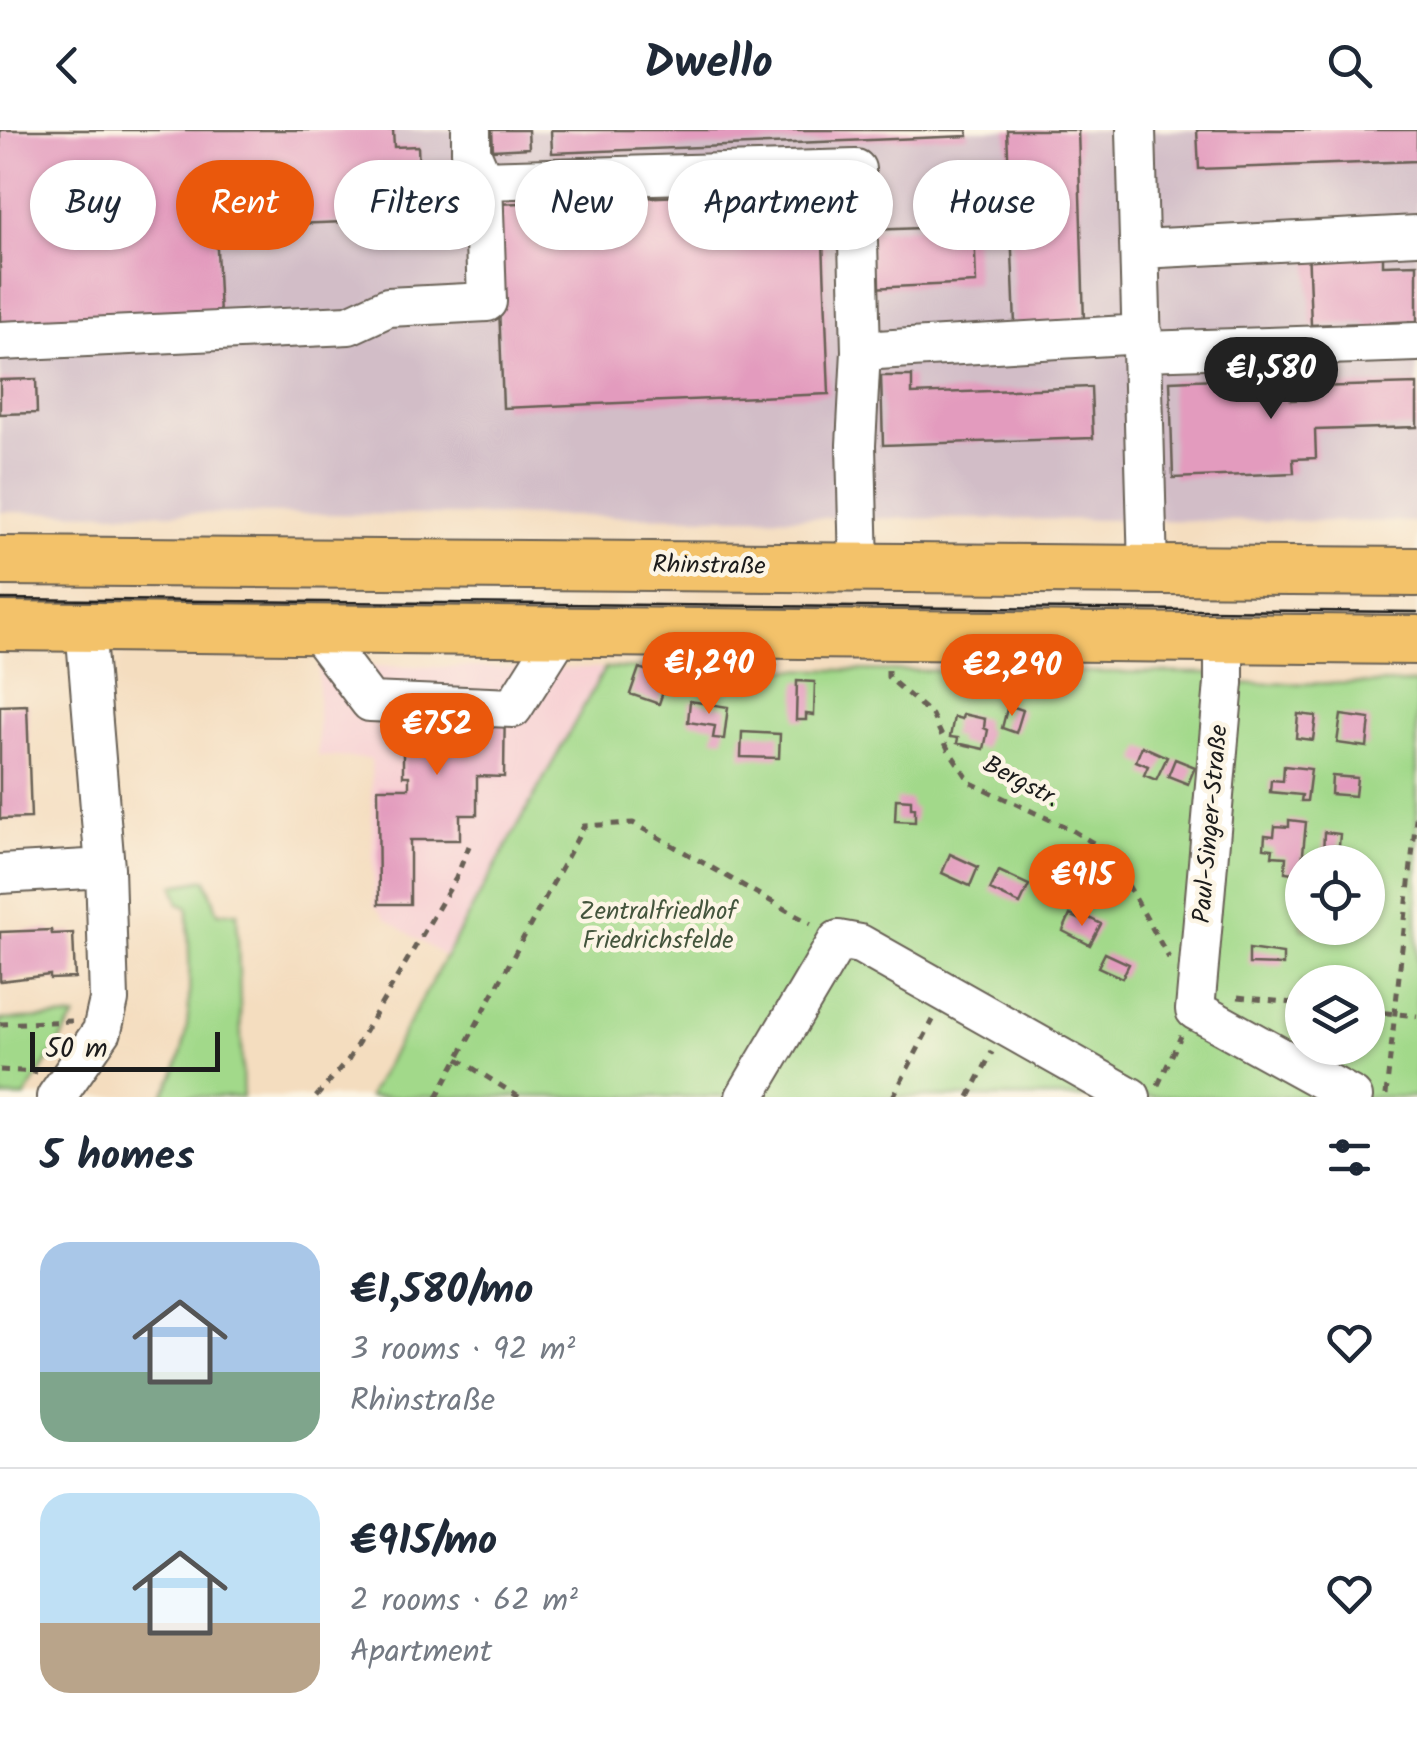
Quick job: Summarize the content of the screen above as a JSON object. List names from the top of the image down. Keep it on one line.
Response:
{"streets":{"main road":["Rhinstraße"],"street":["Paul-Singer-Straße"],"path":["Bergstr."]},"crossings":[["Bergstr.","Paul-Singer-Straße"]],"parks":["Zentralfriedhof Friedrichsfelde"],"scale_bar":"50 m","page":{"header":"Dwello","chip":["Buy","Rent","Filters","New","Apartment","House"],"price":["€1,580","€1,290","€2,290","€752","€915"],"scale":"50 m","heading":"5 homes","list":[{"name":"€1,580/mo","note":"3 rooms · 92 m² · Rhinstraße"},{"name":"€915/mo","note":"2 rooms · 62 m² · Apartment"}]}}
